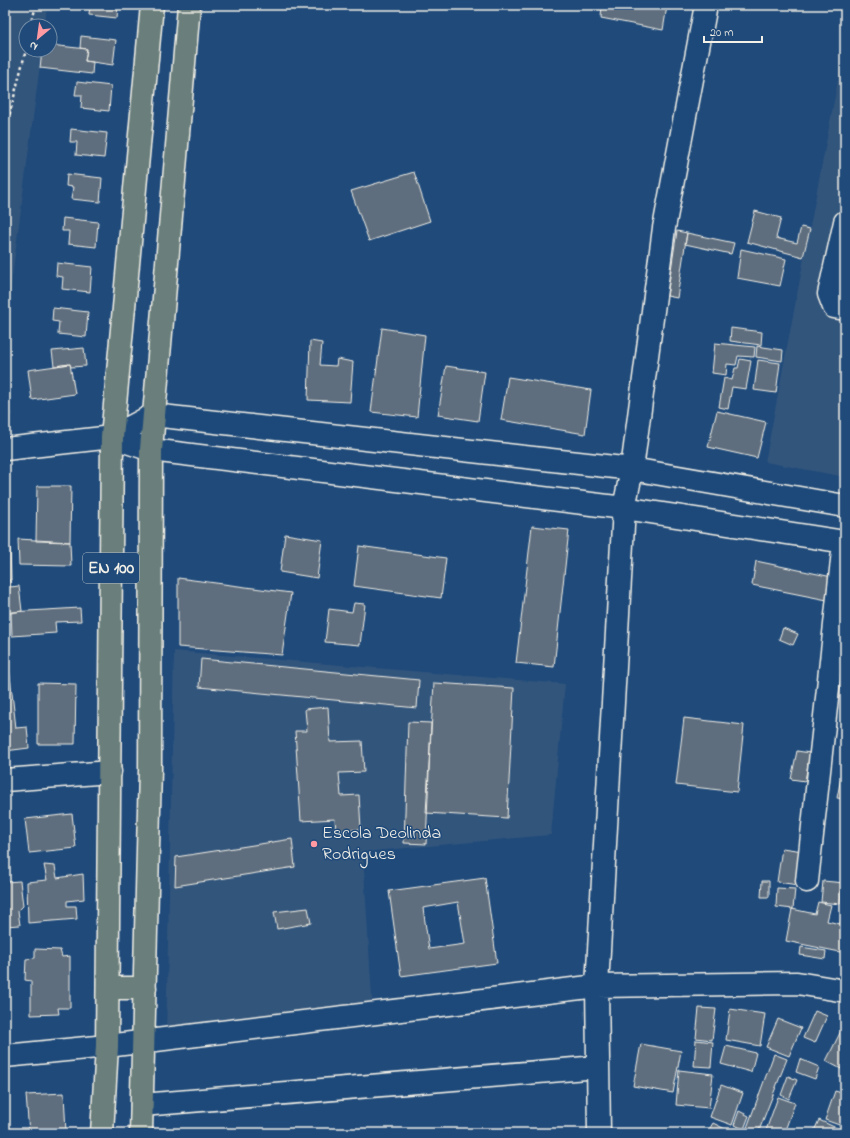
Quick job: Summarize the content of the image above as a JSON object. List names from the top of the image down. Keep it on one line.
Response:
{"streets":{"main road":["EN 100"]},"places":["Escola Deolinda Rodrigues"],"scale_bar":"20 m","north":"bottom left"}
